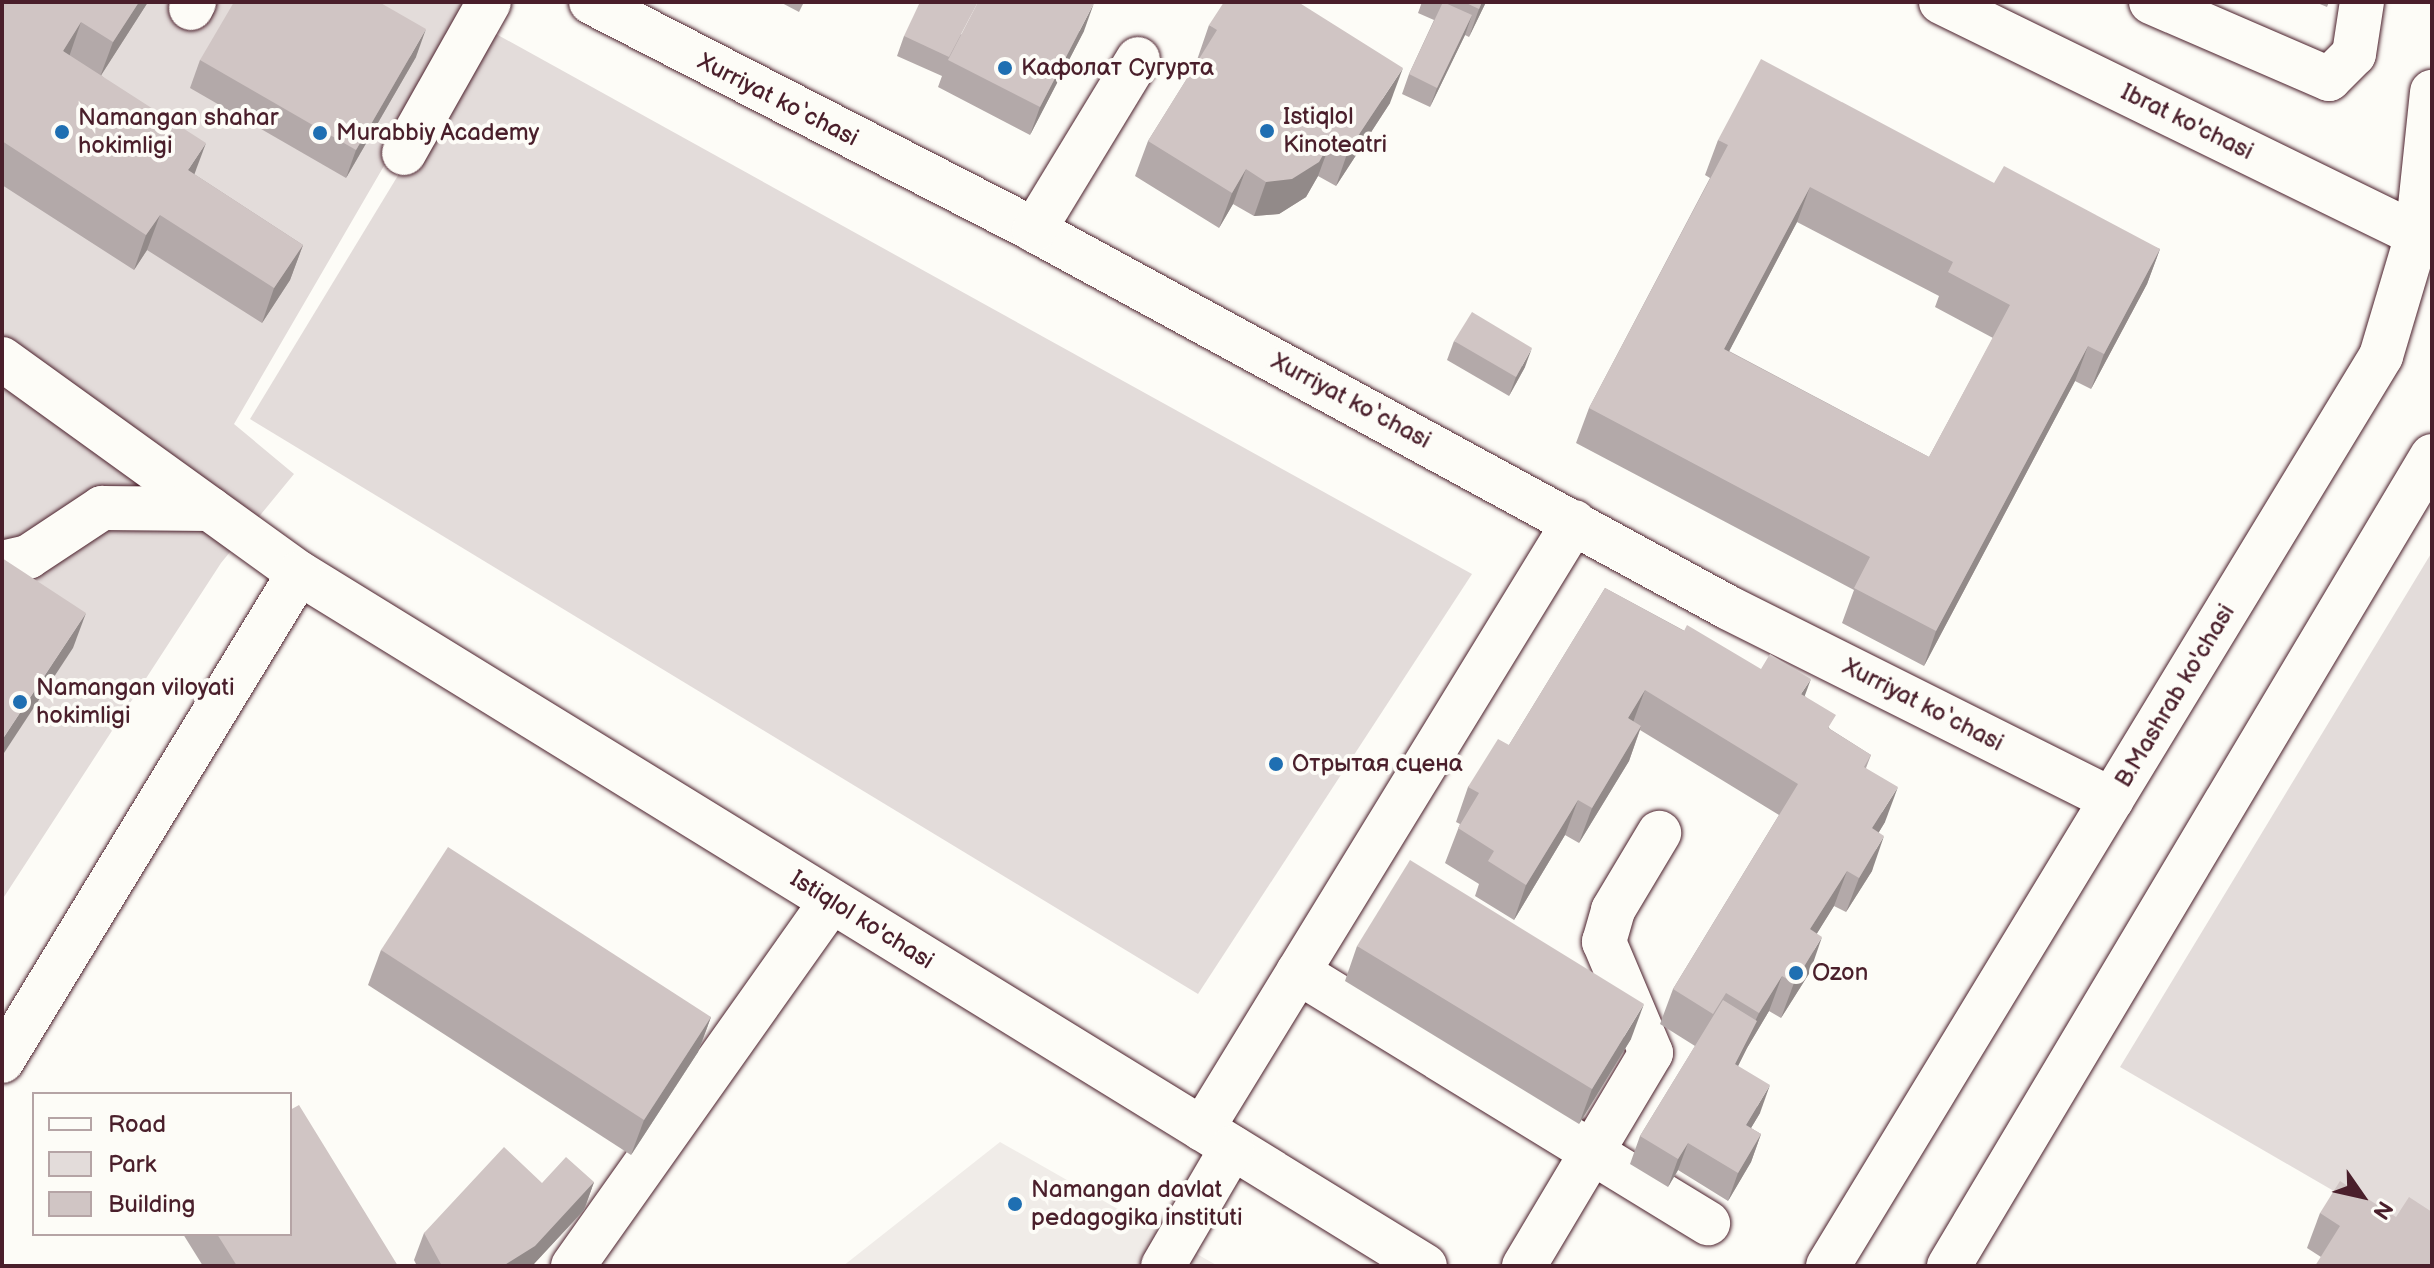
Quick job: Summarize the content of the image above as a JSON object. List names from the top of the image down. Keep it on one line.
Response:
{"streets":{"street":["Xurriyat ko‘chasi","Ibrat ko'chasi","B.Mashrab ko'chasi","Istiqlol ko'chasi"]},"crossings":[["Xurriyat ko‘chasi","B.Mashrab ko'chasi"],["Ibrat ko'chasi","B.Mashrab ko'chasi"]],"places":["Кафолат Сугурта","Istiqlol Kinoteatri","Namangan shahar hokimligi","Murabbiy Academy","Namangan viloyati hokimligi","Отрытая сцена","Ozon","Namangan davlat pedagogika instituti"],"legend":["Road","Park","Building"],"north":"bottom right"}
